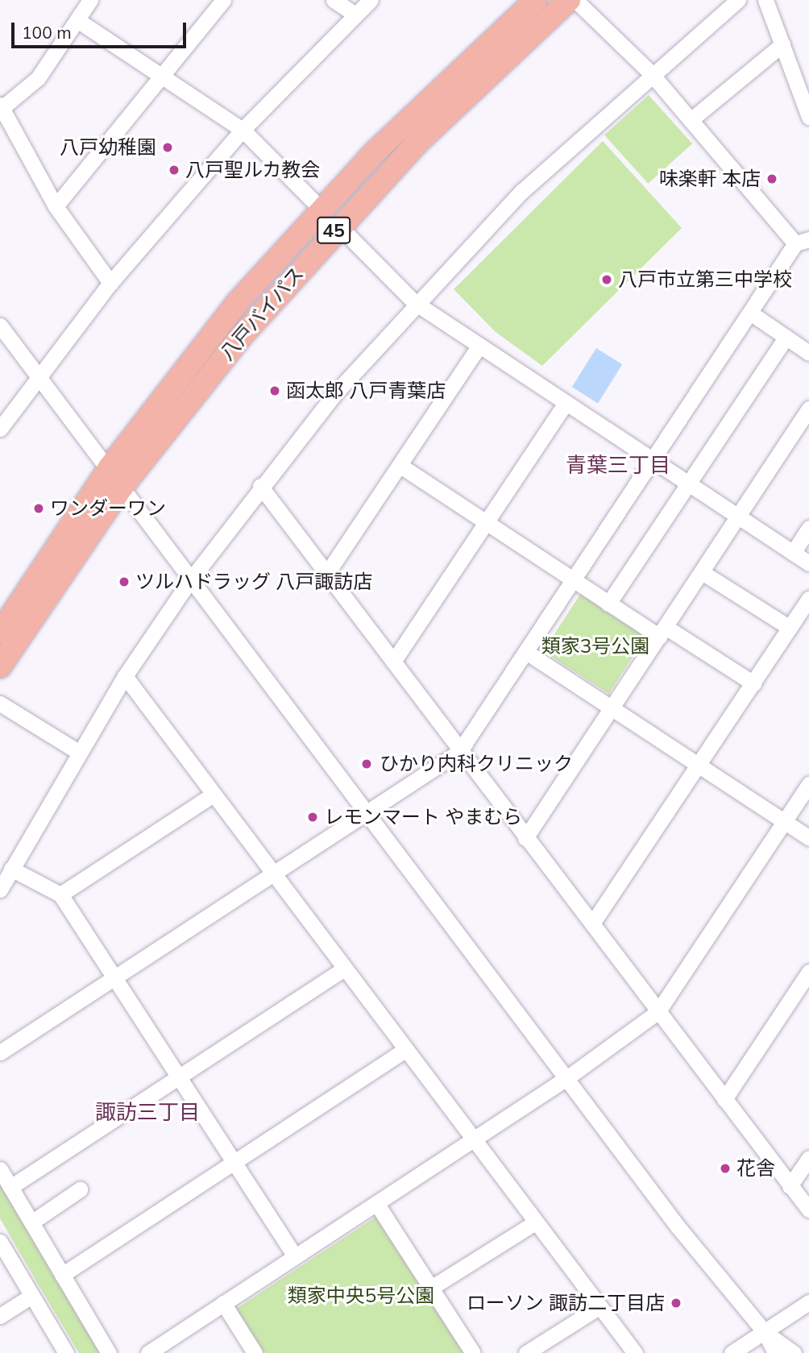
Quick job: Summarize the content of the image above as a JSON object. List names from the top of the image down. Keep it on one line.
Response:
{"streets":{"highway":["45","八戸バイパス"]},"districts":["青葉三丁目","諏訪三丁目"],"parks":["類家3号公園","類家中央5号公園"],"places":["八戸幼稚園","八戸聖ルカ教会","味楽軒 本店","八戸市立第三中学校","函太郎 八戸青葉店","ワンダーワン","ツルハドラッグ 八戸諏訪店","ひかり内科クリニック","レモンマート やまむら","花舎","ローソン 諏訪二丁目店"],"scale_bar":"100 m"}
